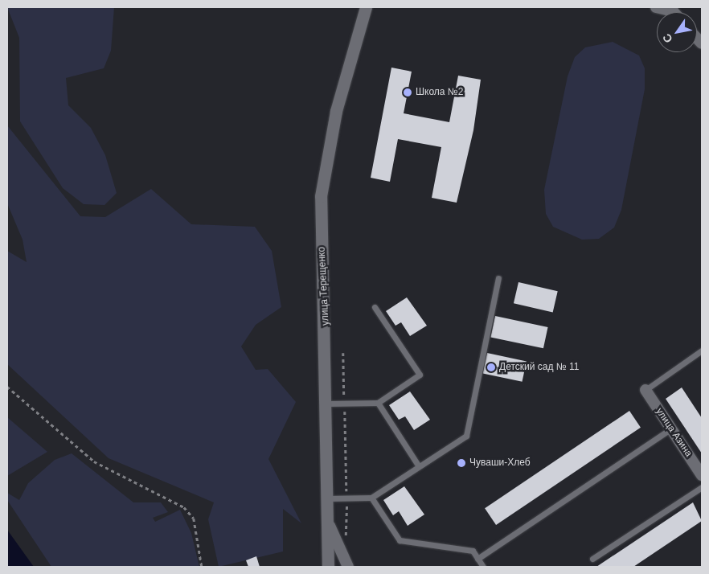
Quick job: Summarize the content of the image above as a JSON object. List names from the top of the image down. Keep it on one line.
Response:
{"streets":{"street":["улица Терещенко","улица Азина"]},"places":["Школа №2","Детский сад № 11","Чуваши-Хлеб"],"north":"bottom left"}
